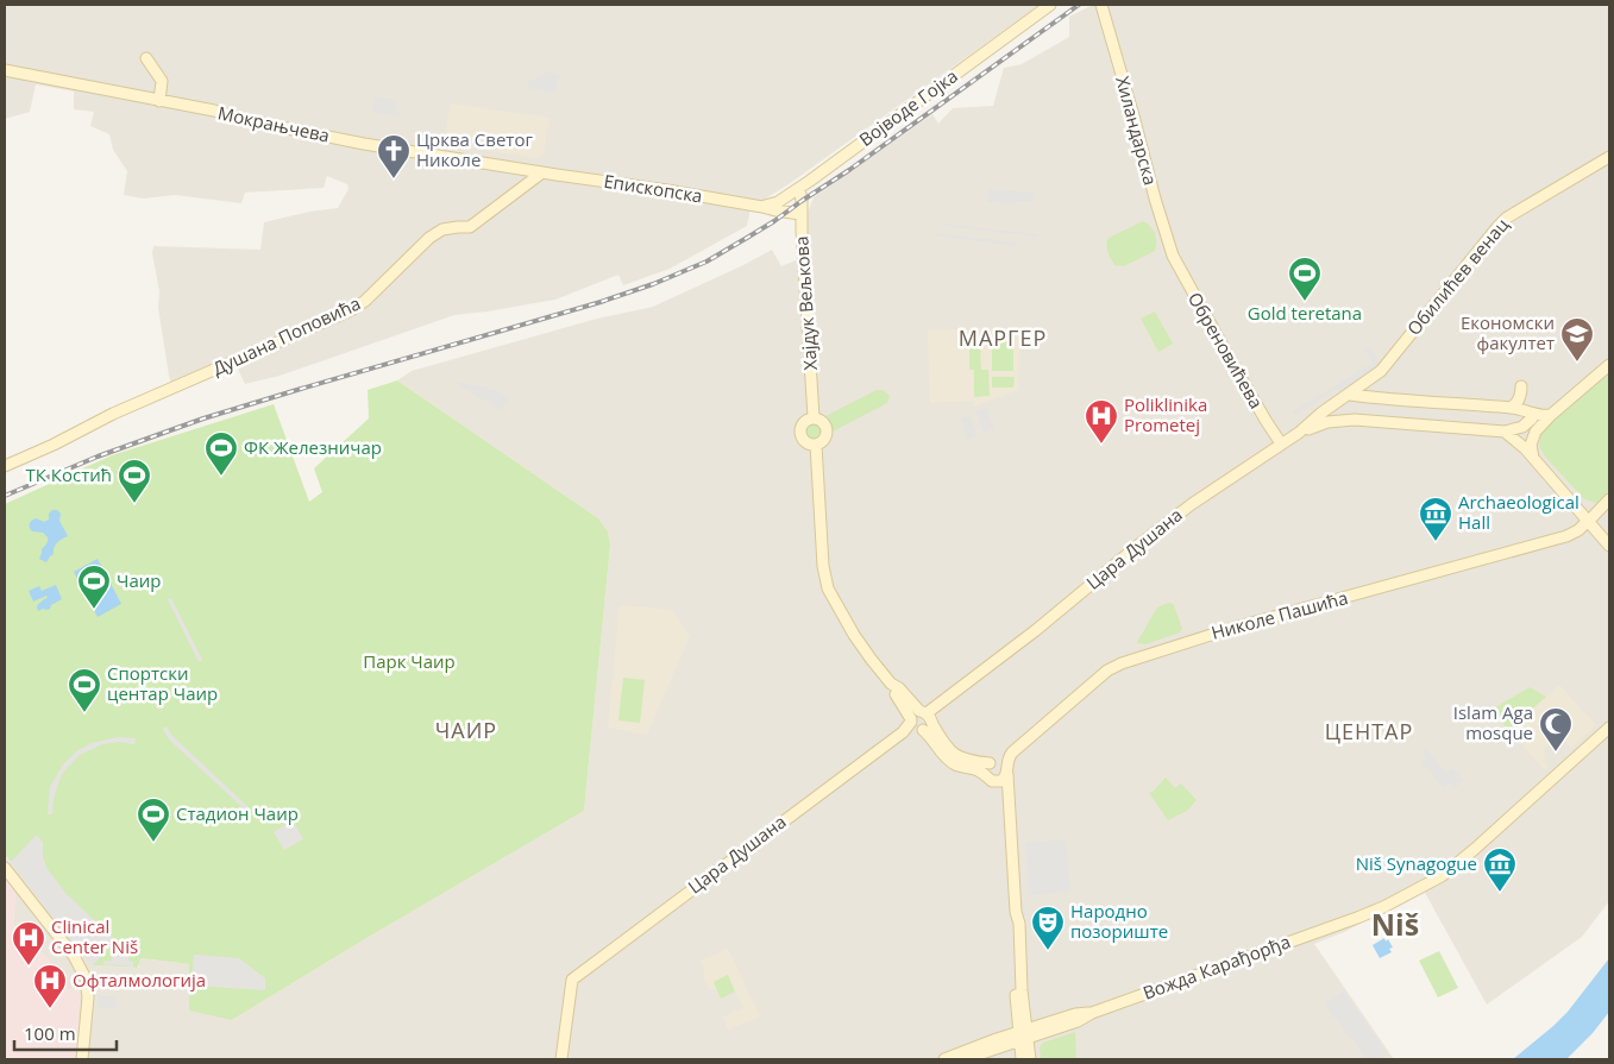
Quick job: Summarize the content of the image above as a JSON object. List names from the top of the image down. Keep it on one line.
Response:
{"streets":{"street":["Војводе Гојка","Мокрањчева","Хиландарска","Епископска","Обилићев венац","Хајдук Вељкова","Душана Поповића","Обреновићева","Цара Душана","Николе Пашића","Вожда Карађорђа"]},"crossings":[["Војводе Гојка","Епископска"],["Војводе Гојка","Хајдук Вељкова"],["Мокрањчева","Епископска"],["Мокрањчева","Душана Поповића"],["Хиландарска","Обреновићева"],["Епископска","Хајдук Вељкова"],["Епископска","Душана Поповића"],["Обилићев венац","Цара Душана"],["Обреновићева","Цара Душана"]],"districts":["МАРГЕР","ЧАИР","ЦЕНТАР","Niš"],"parks":["Парк Чаир"],"places":{"church":["Црква Светог Николе"],"sports":["Gold teretana","ФК Железничар","ТК Костић","Чаир","Спортски центар Чаир","Стадион Чаир"],"school or university":["Економски факултет"],"hospital":["Poliklinika Prometej","Clinical Center Niš","Офталмологија"],"museum":["Archaeological Hall","Niš Synagogue"],"mosque":["Islam Aga mosque"],"theatre":["Народно позориште"]},"scale_bar":"100 m"}
